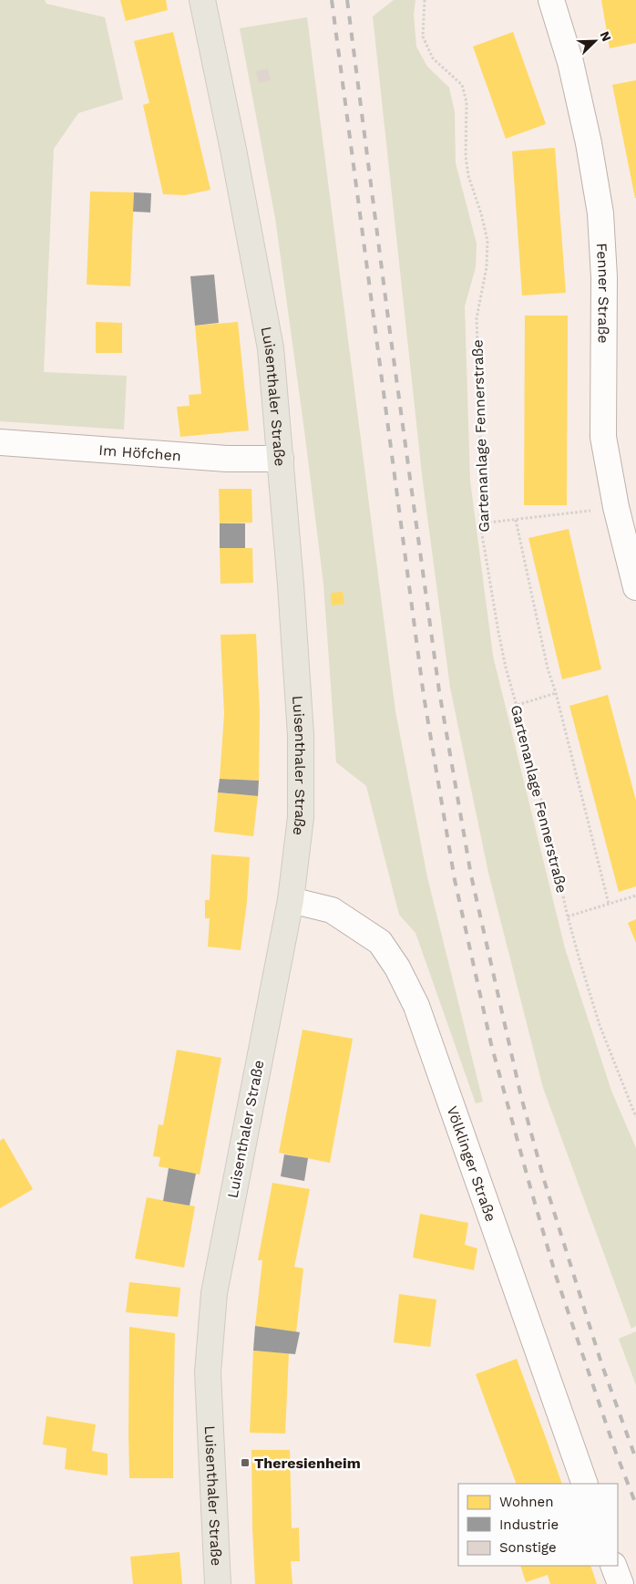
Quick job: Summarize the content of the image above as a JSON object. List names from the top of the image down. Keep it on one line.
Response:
{"streets":{"main road":["Luisenthaler Straße"],"street":["Fenner Straße","Im Höfchen","Völklinger Straße"],"path":["Gartenanlage Fennerstraße"]},"crossings":[["Luisenthaler Straße","Im Höfchen"],["Luisenthaler Straße","Völklinger Straße"]],"places":{"transit":["Theresienheim"]},"legend":["Wohnen","Industrie","Sonstige"],"north":"top right"}
